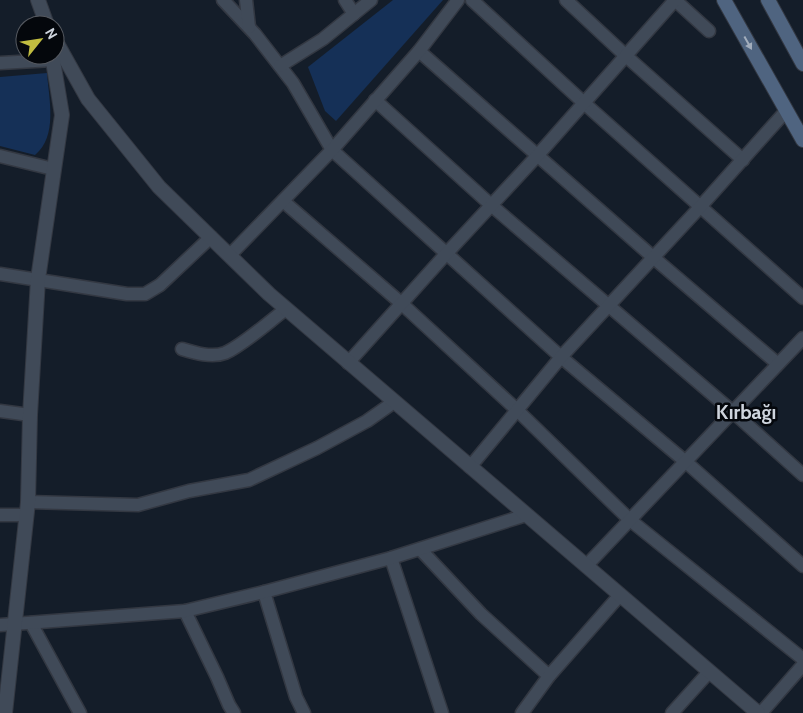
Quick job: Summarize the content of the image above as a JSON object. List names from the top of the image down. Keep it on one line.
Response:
{"districts":["Kırbağı"],"north":"top right"}
